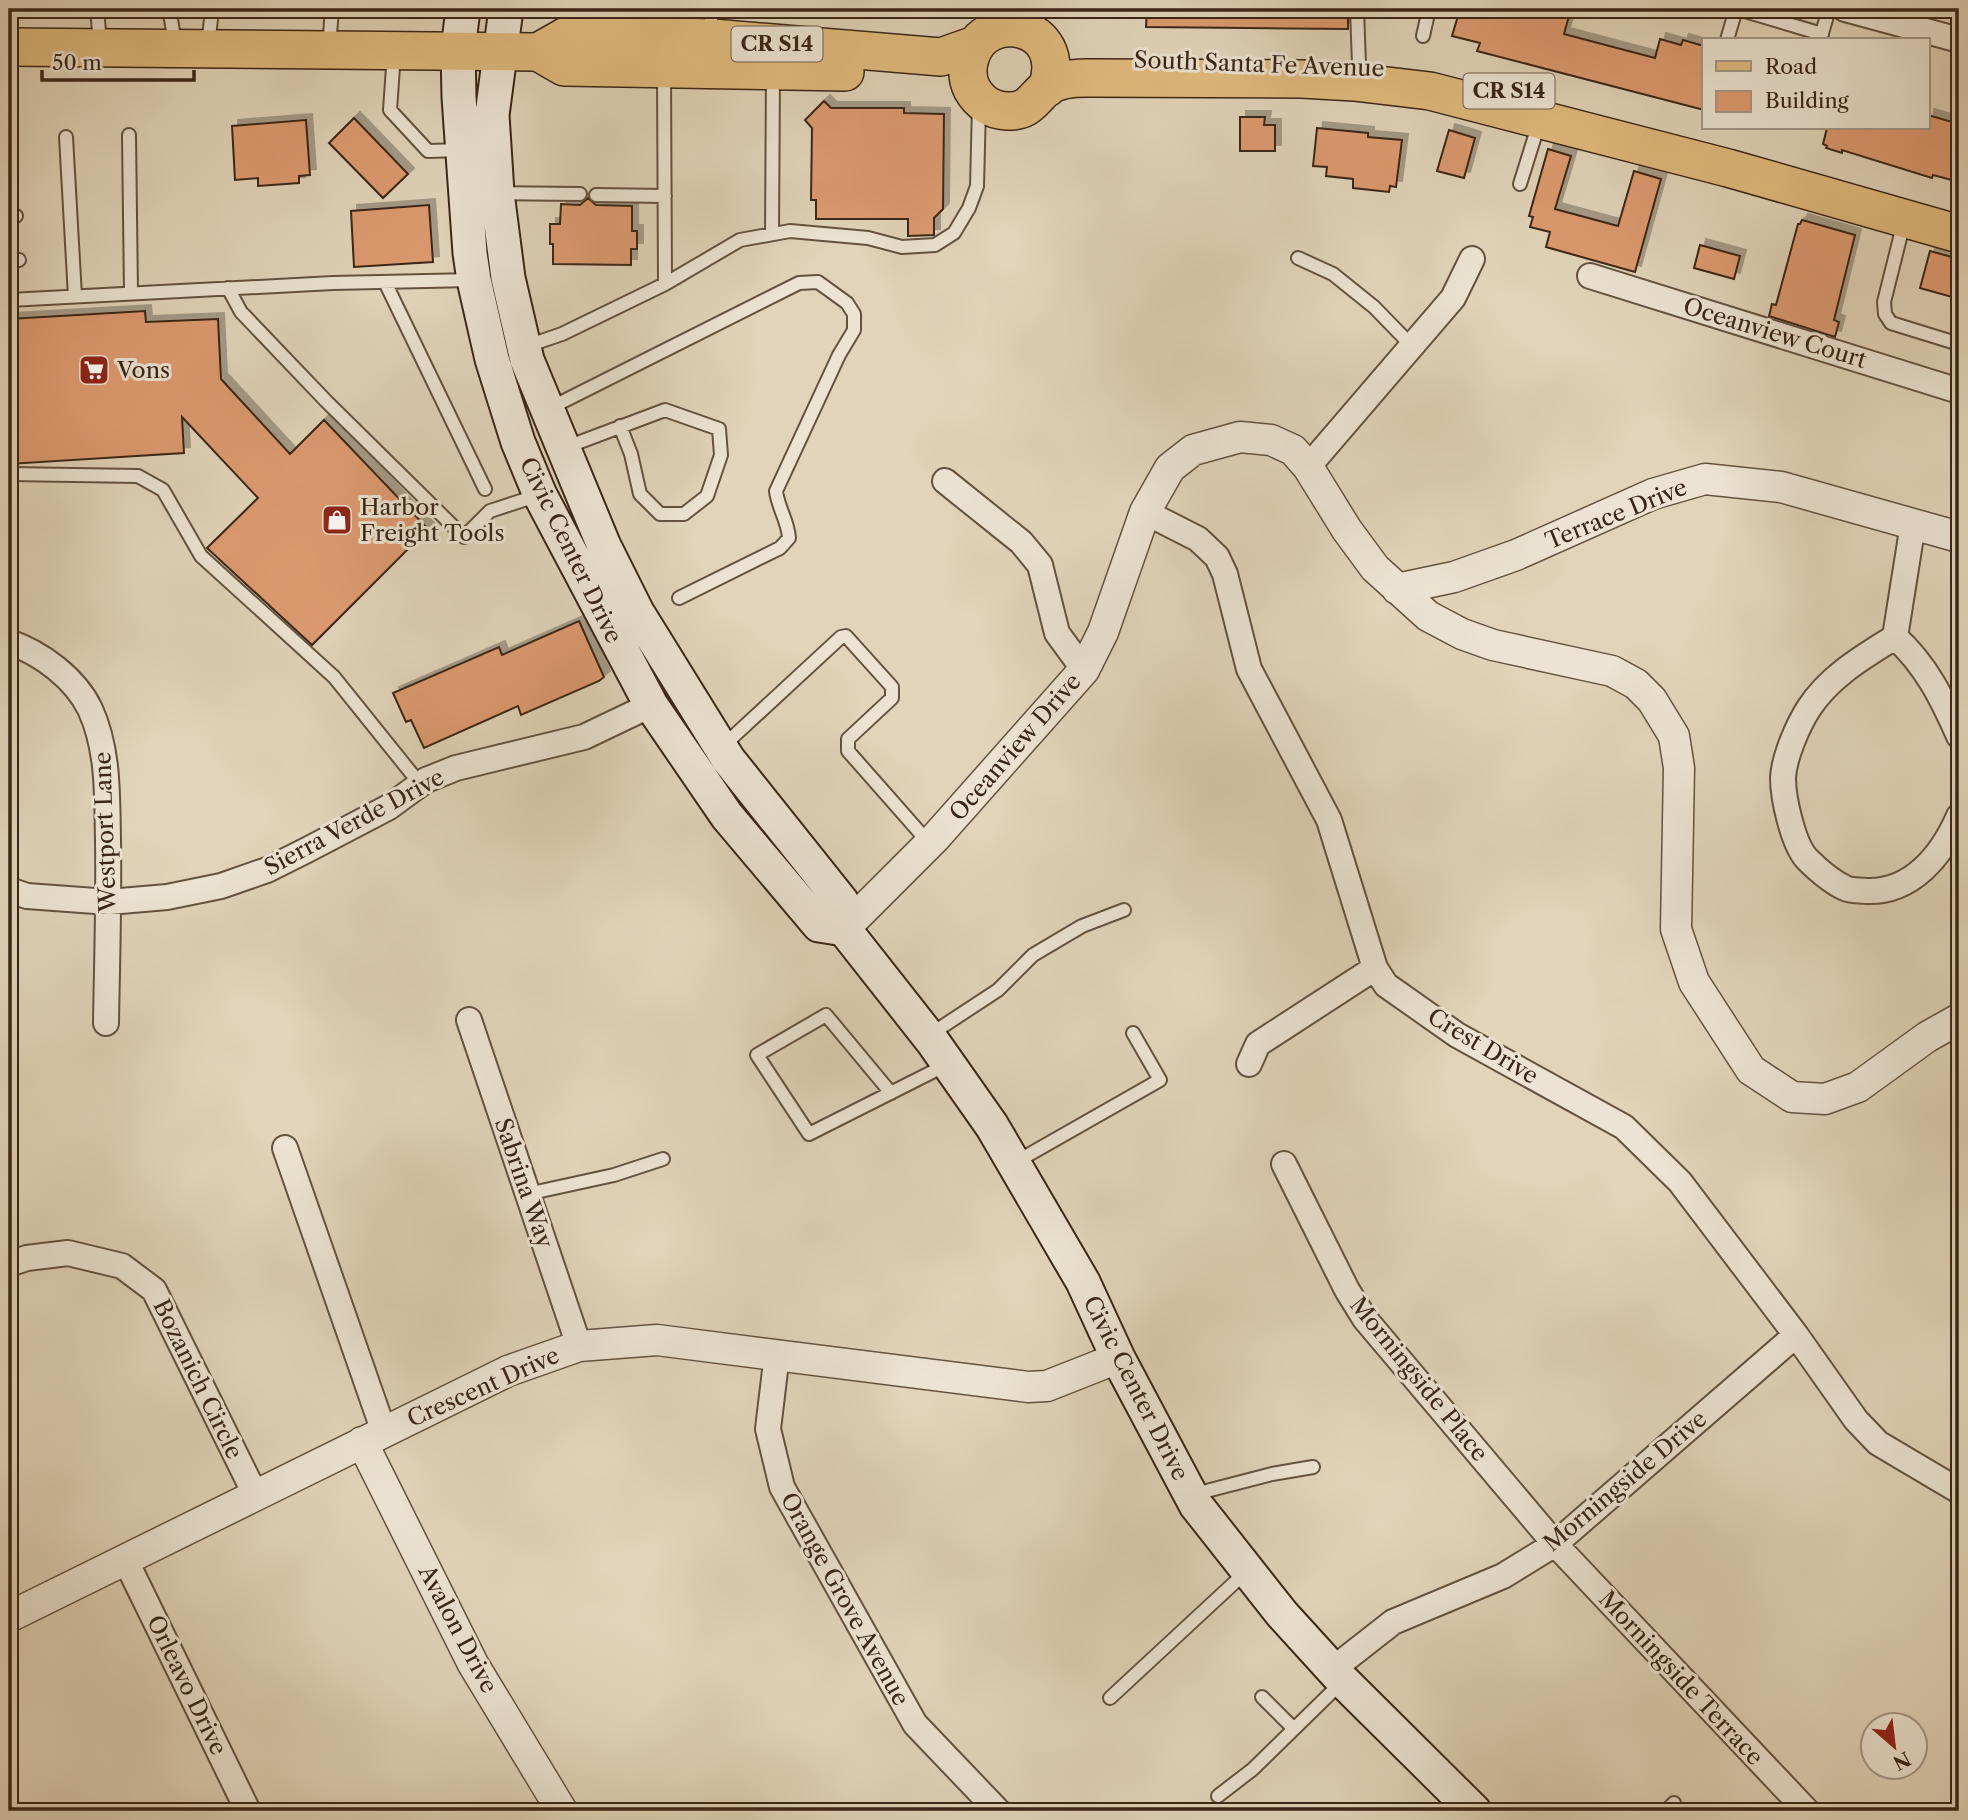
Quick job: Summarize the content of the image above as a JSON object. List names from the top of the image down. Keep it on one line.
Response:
{"streets":{"main road":["CR S14","South Santa Fe Avenue","Civic Center Drive"],"street":["Oceanview Court","Terrace Drive","Oceanview Drive","Sierra Verde Drive","Westport Lane","Crest Drive","Sabrina Way","Bozanich Circle","Morningside Place","Crescent Drive","Morningside Drive","Orange Grove Avenue","Avalon Drive","Morningside Terrace","Orleavo Drive"]},"crossings":[["CR S14","South Santa Fe Avenue"],["South Santa Fe Avenue","Civic Center Drive"],["Terrace Drive","Oceanview Drive"],["Civic Center Drive","Oceanview Drive"],["Civic Center Drive","Sierra Verde Drive"],["Civic Center Drive","Crescent Drive"],["Civic Center Drive","Morningside Drive"],["Oceanview Drive","Crest Drive"],["Sierra Verde Drive","Westport Lane"],["Crest Drive","Morningside Drive"],["Sabrina Way","Crescent Drive"],["Bozanich Circle","Crescent Drive"],["Morningside Place","Morningside Drive"],["Morningside Place","Morningside Terrace"],["Crescent Drive","Orange Grove Avenue"],["Crescent Drive","Avalon Drive"],["Crescent Drive","Orleavo Drive"],["Morningside Drive","Morningside Terrace"]],"places":{"supermarket":["Vons"],"shop":["Harbor Freight Tools"]},"legend":["Road","Building"],"scale_bar":"50 m","north":"bottom right"}
